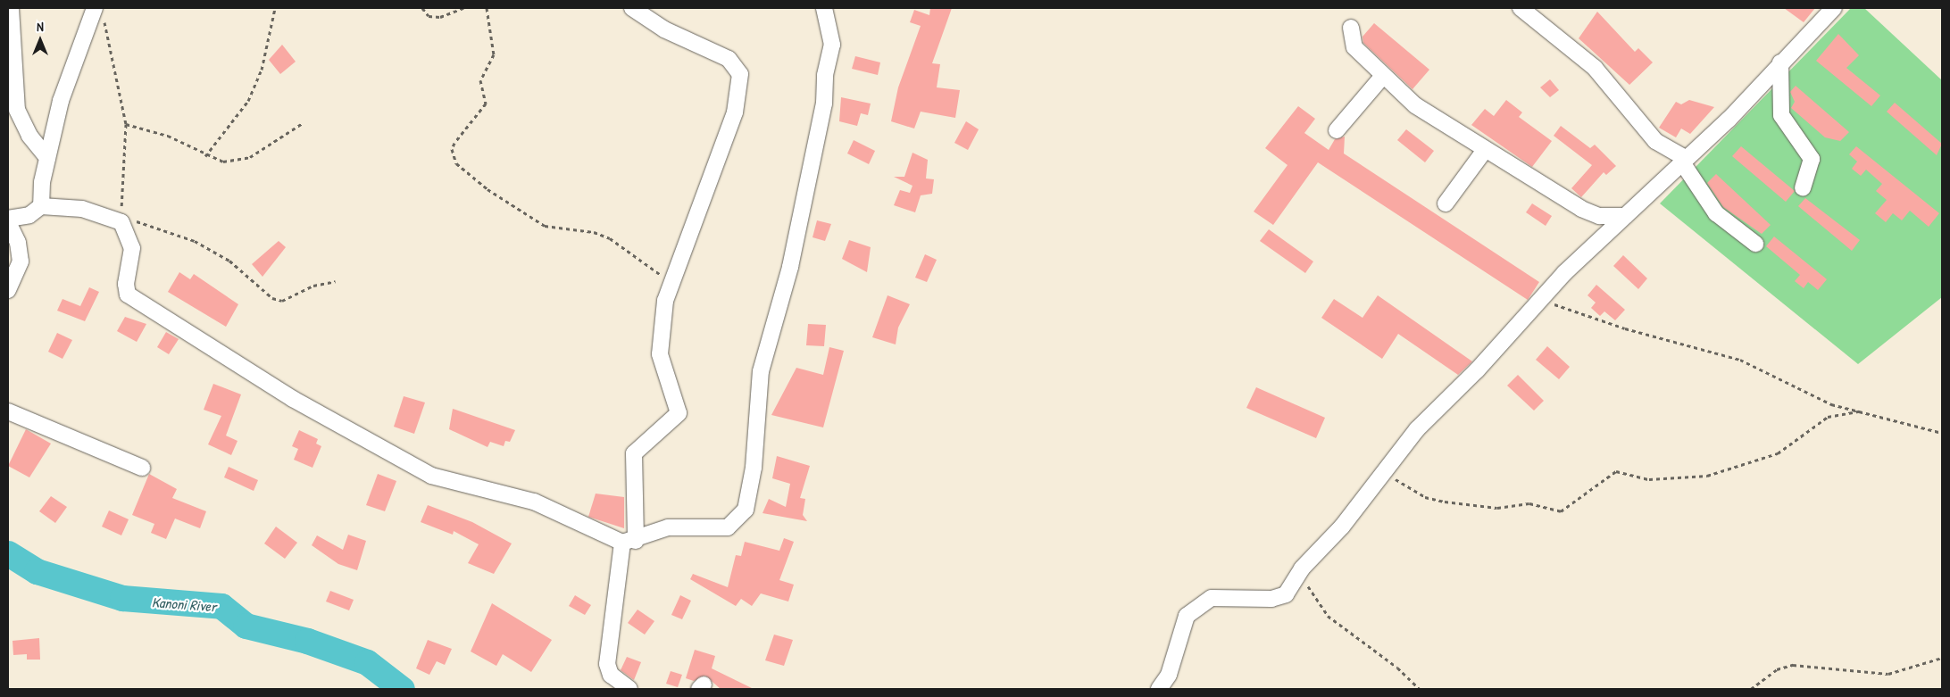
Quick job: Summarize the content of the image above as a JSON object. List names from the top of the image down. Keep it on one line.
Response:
{"water":["Kanoni River"],"north":"top"}
